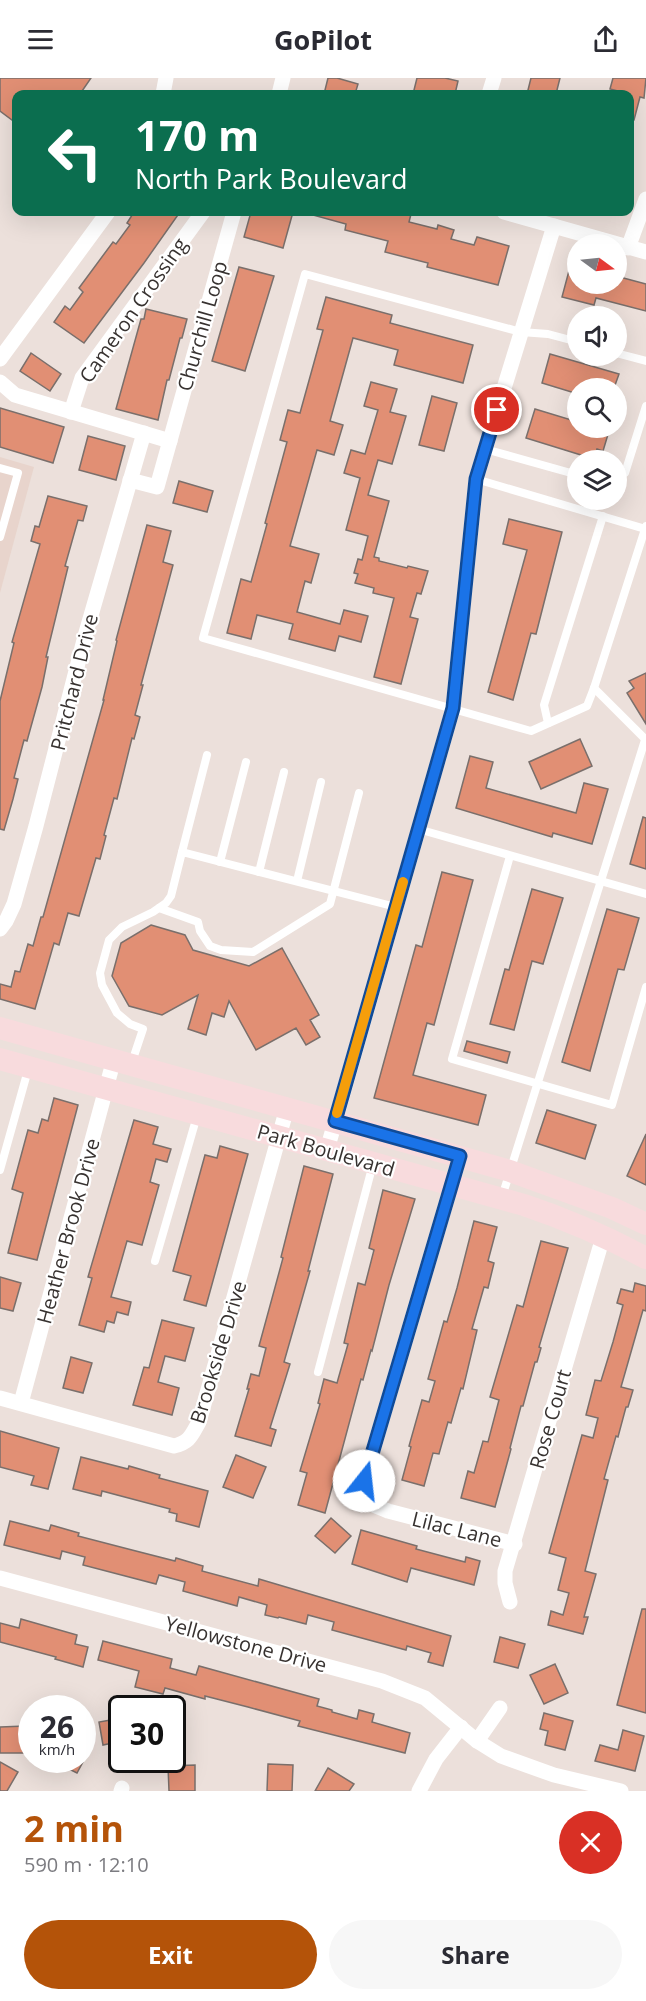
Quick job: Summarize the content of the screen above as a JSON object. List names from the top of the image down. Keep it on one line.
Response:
{"streets":{"main road":["Park Boulevard"],"street":["Cameron Crossing","Churchill Loop","Pritchard Drive","Heather Brook Drive","Brookside Drive","Rose Court","Lilac Lane","Yellowstone Drive"]},"crossings":[["Churchill Loop","Pritchard Drive"],["Park Boulevard","Heather Brook Drive"],["Park Boulevard","Brookside Drive"],["Park Boulevard","Rose Court"],["Park Boulevard","Lilac Lane"],["Heather Brook Drive","Brookside Drive"],["Rose Court","Lilac Lane"]],"north":"right","page":{"header":"GoPilot","turn":["170 m","North Park Boulevard"],"speed":"26 km/h","limit":"30","heading":["2 min","590 m · 12:10"],"buttons":["Exit","Share"]}}
